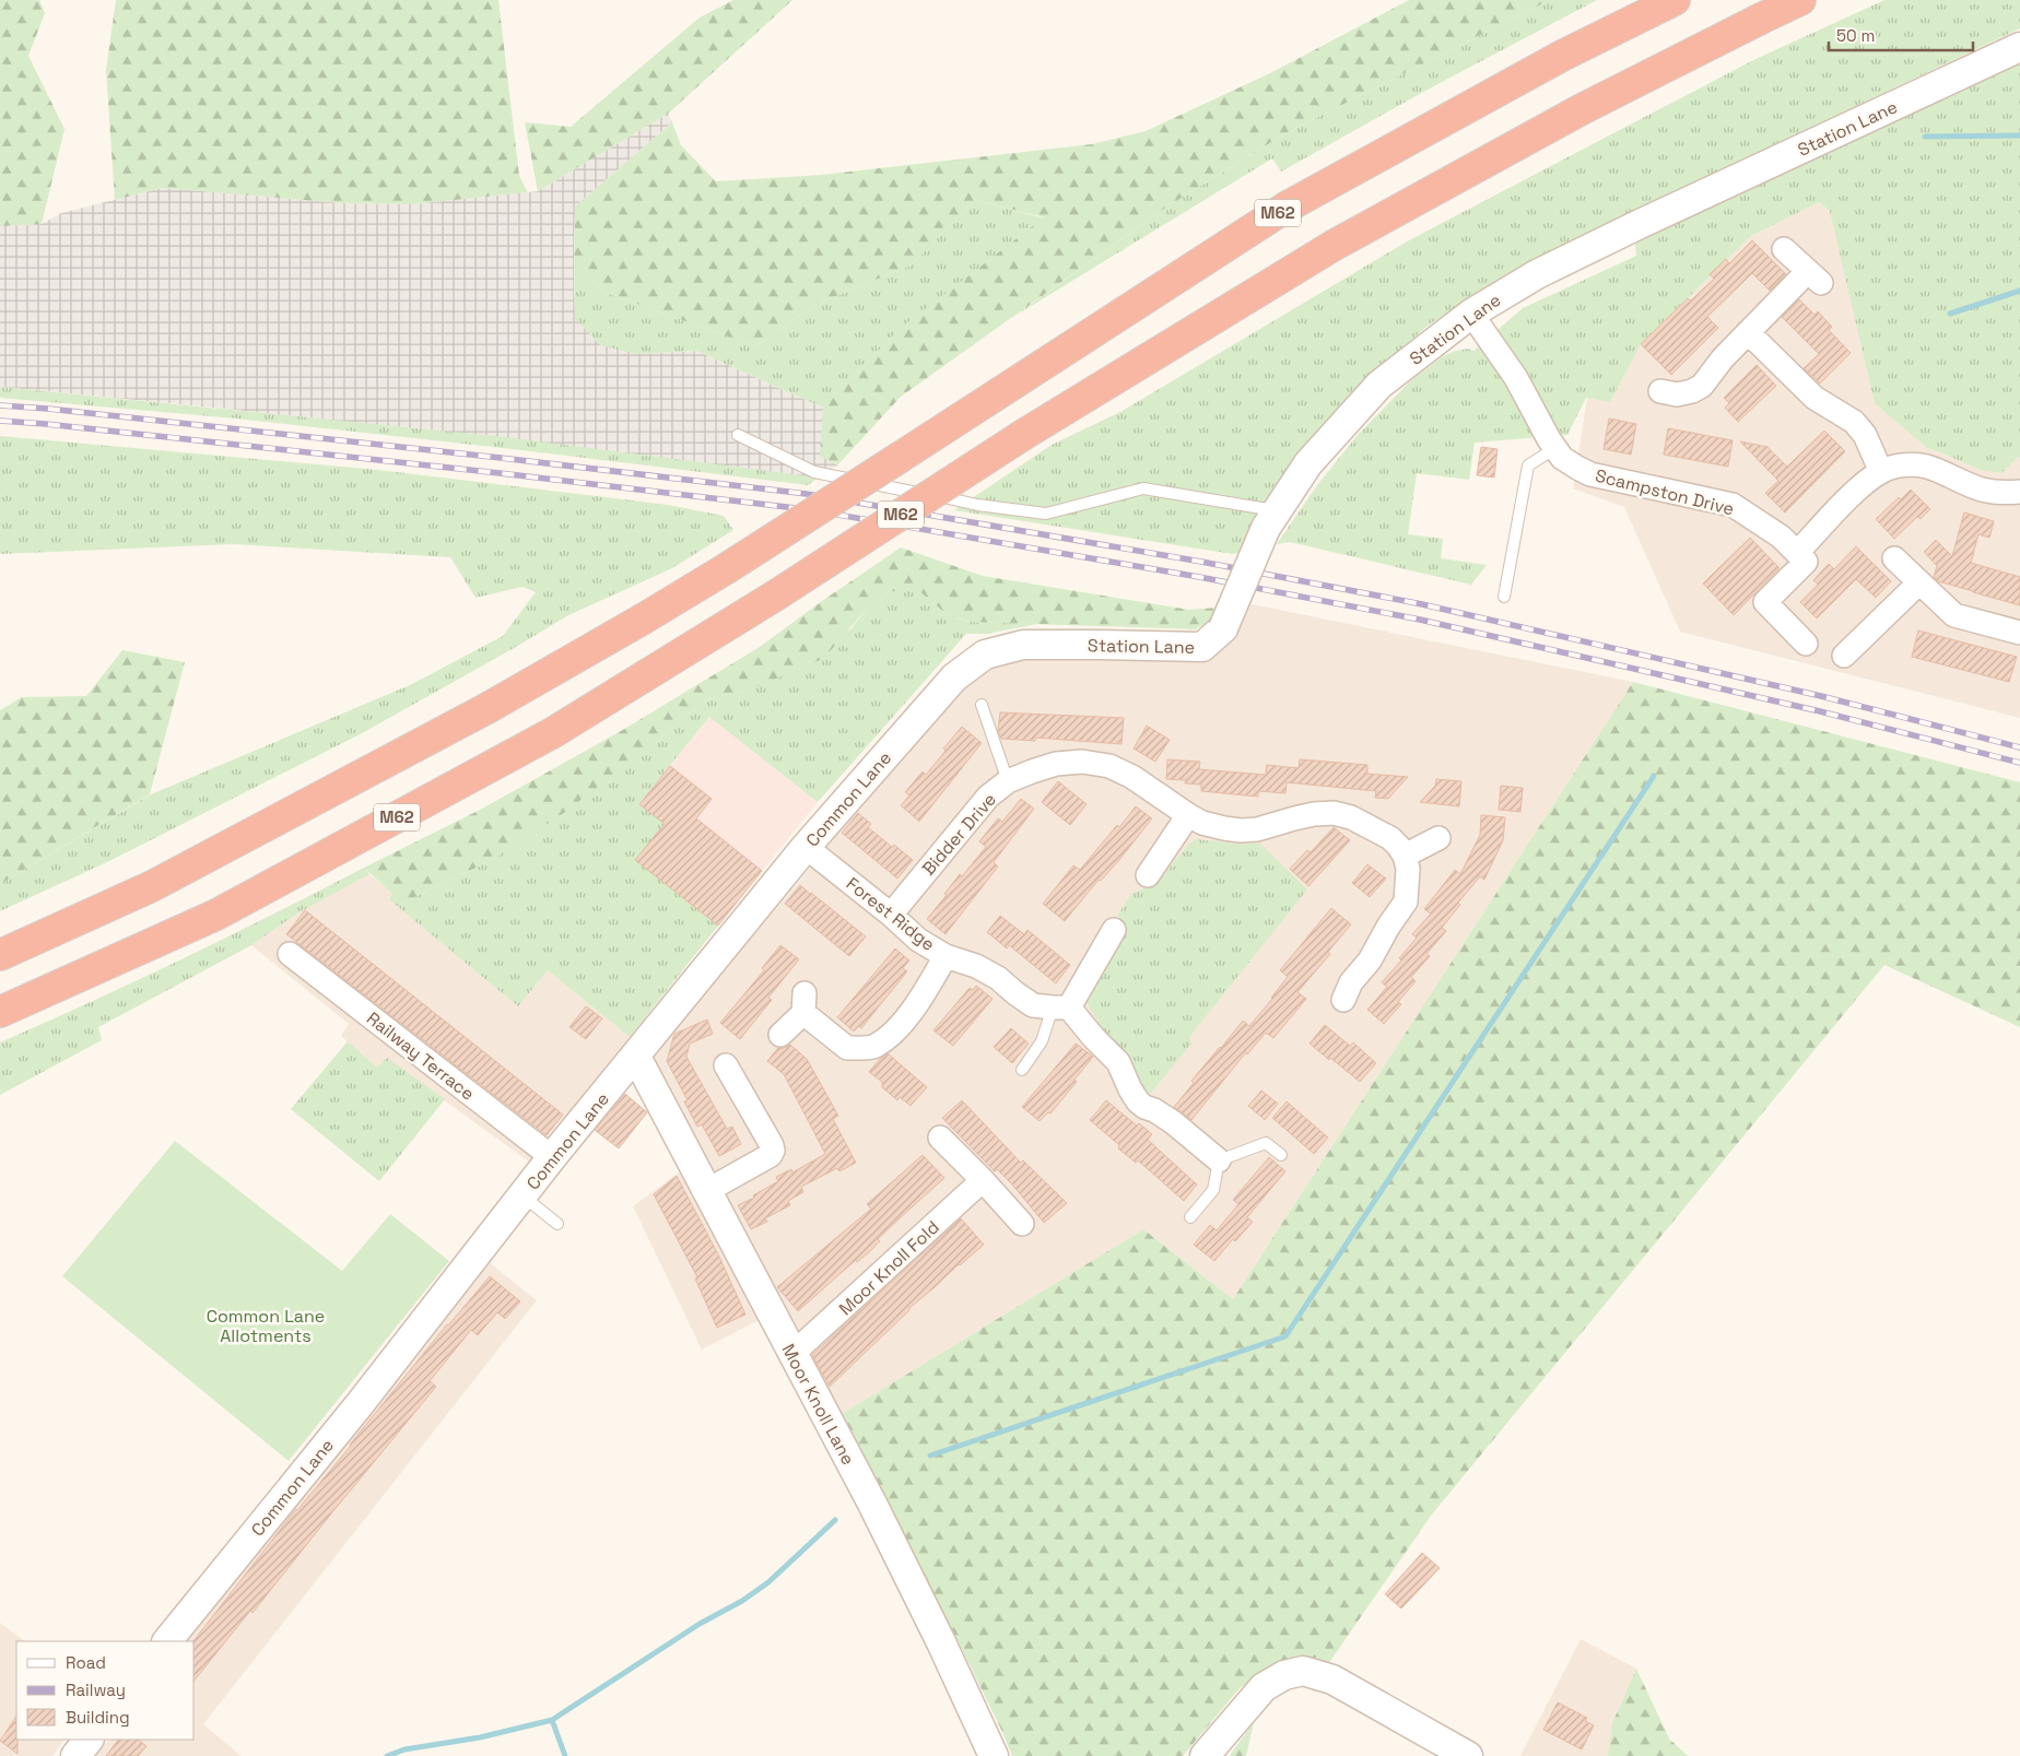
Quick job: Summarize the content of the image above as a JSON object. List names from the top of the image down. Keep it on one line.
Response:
{"streets":{"highway":["M62"],"street":["Station Lane","Scampston Drive","Common Lane","Bidder Drive","Forest Ridge","Railway Terrace","Moor Knoll Fold","Moor Knoll Lane"]},"crossings":[["Station Lane","Scampston Drive"],["Station Lane","Common Lane"],["Common Lane","Forest Ridge"],["Common Lane","Railway Terrace"],["Common Lane","Moor Knoll Lane"],["Bidder Drive","Forest Ridge"],["Moor Knoll Fold","Moor Knoll Lane"]],"parks":["Common Lane Allotments"],"legend":["Road","Railway","Building"],"scale_bar":"50 m"}
